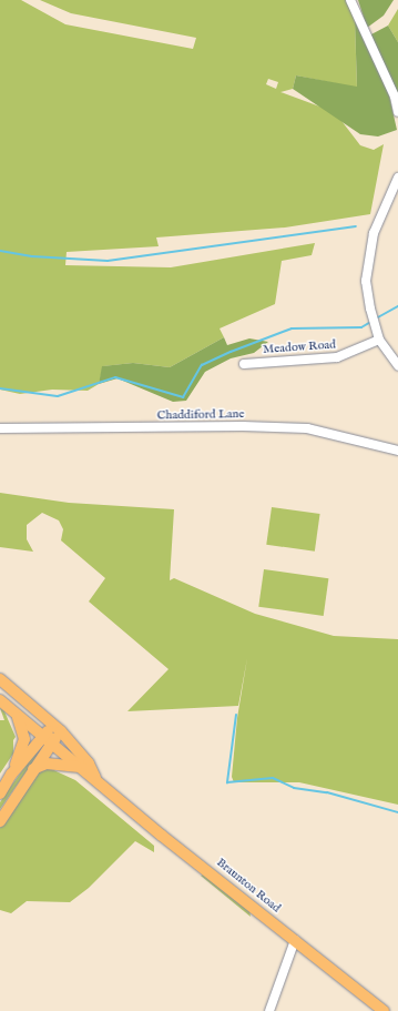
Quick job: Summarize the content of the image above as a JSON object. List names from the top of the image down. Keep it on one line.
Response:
{"streets":{"main road":["Braunton Road"],"street":["Meadow Road","Chaddiford Lane"]}}
